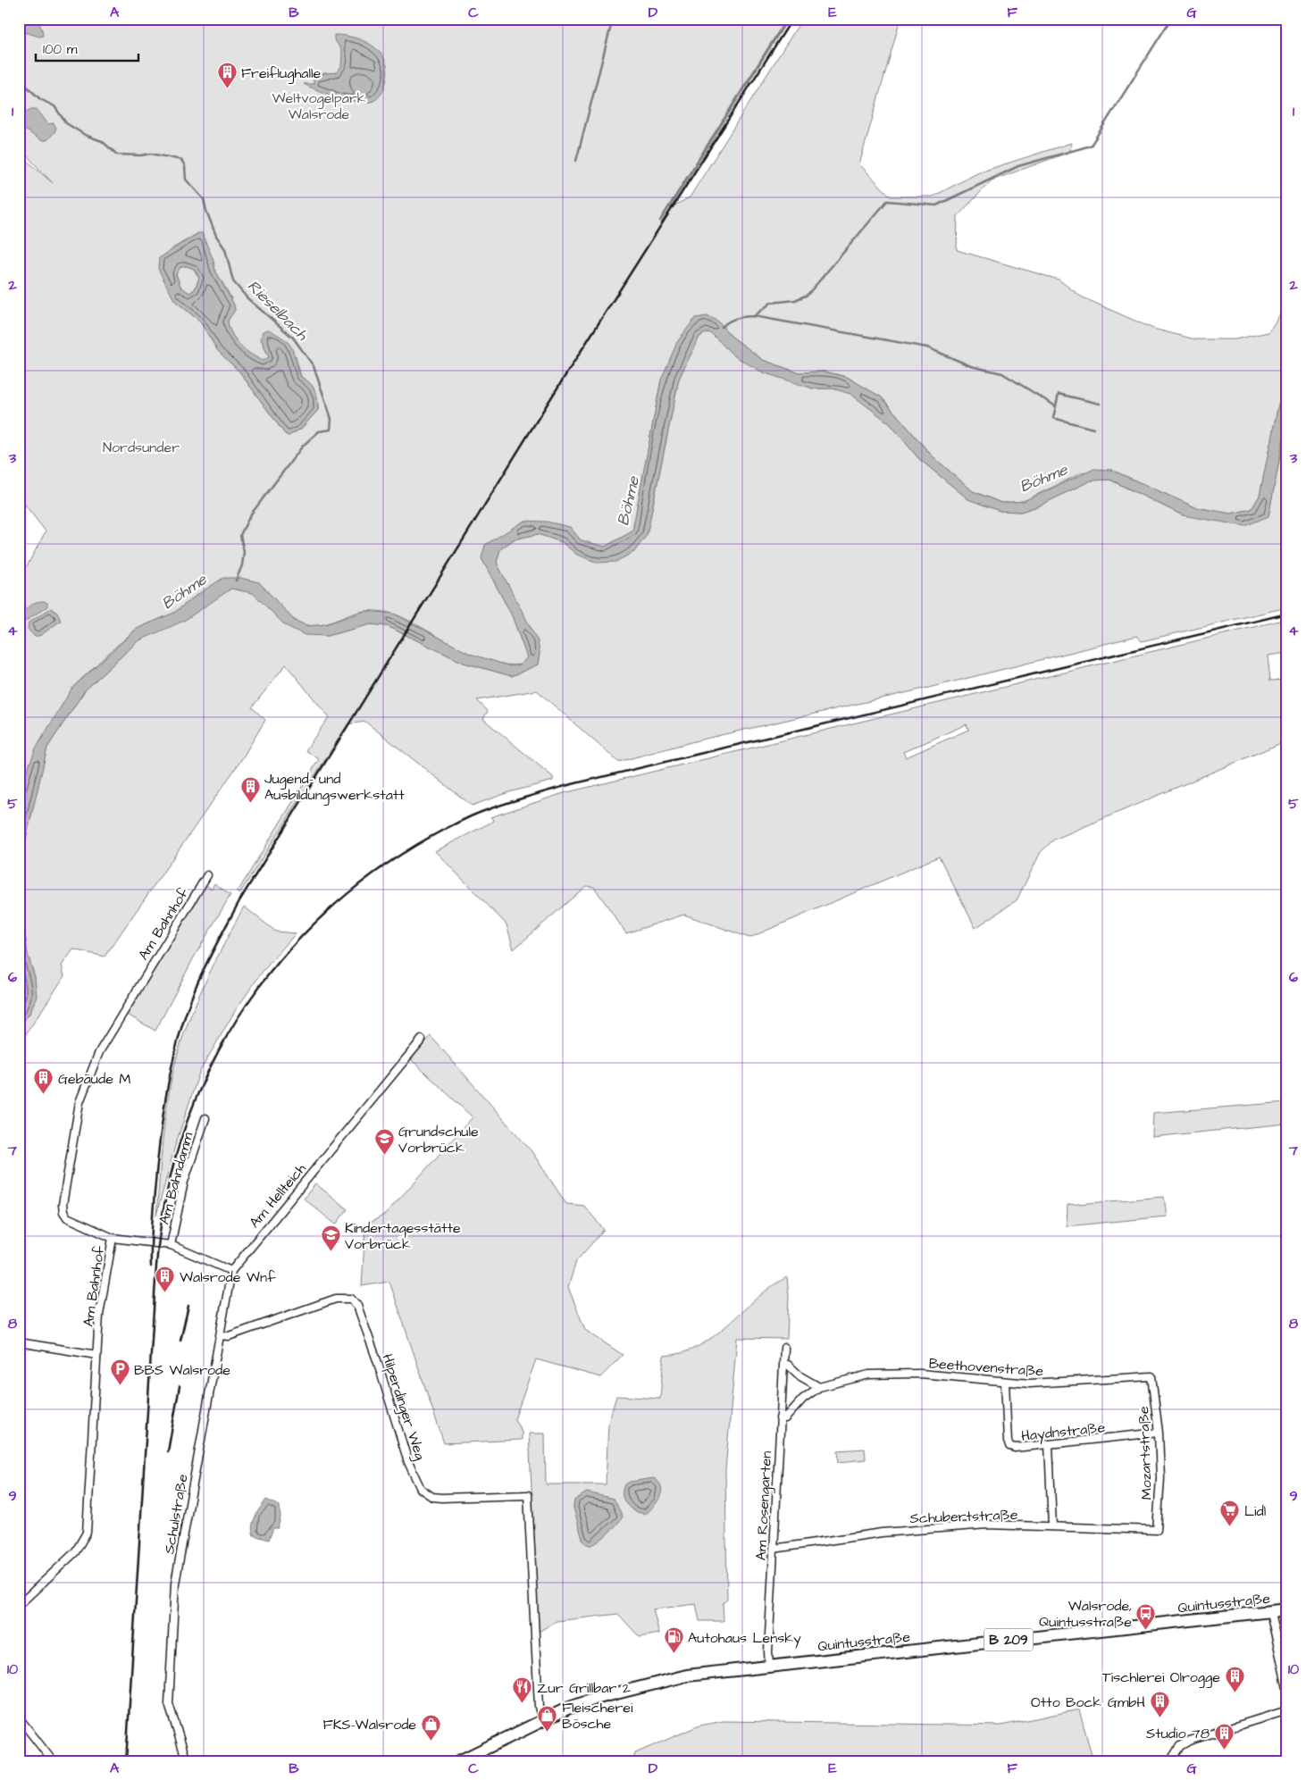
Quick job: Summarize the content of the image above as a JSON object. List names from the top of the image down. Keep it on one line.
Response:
{"streets":{"main road":["Quintusstraße","B 209"],"street":["Am Bahnhof","Am Bahndamm","Am Hellteich","Beethovenstraße","Hilperdinger Weg","Haydnstraße","Mozartstraße","Am Rosengarten","Schulstraße","Schubertstraße"]},"crossings":[["Am Hellteich","Schulstraße"],["Beethovenstraße","Haydnstraße"],["Beethovenstraße","Mozartstraße"],["Beethovenstraße","Am Rosengarten"],["Hilperdinger Weg","Schulstraße"],["Hilperdinger Weg","Quintusstraße"],["Haydnstraße","Mozartstraße"],["Mozartstraße","Schubertstraße"],["Am Rosengarten","Schubertstraße"],["Am Rosengarten","Quintusstraße"]],"water":["Rieselbach","Böhme"],"parks":["Weltvogelpark Walsrode","Nordsunder"],"places":{"building":["Freiflughalle","Jugend- und Ausbildungswerkstatt","Gebäude M","Walsrode Wnf","Tischlerei Olrogge","Otto Bock GmbH","Studio 78"],"school or university":["Grundschule Vorbrück","Kindertagesstätte Vorbrück"],"parking":["BBS Walsrode"],"supermarket":["Lidl"],"bus stop":["Walsrode, Quintusstraße"],"fuel station":["Autohaus Lensky"],"restaurant":["Zur Grillbar 2"],"shop":["Fleischerei Bösche","FKS-Walsrode"]},"scale_bar":"100 m","grid":{"columns":["A","B","C","D","E","F","G"],"rows":["1","2","3","4","5","6","7","8","9","10"]}}
